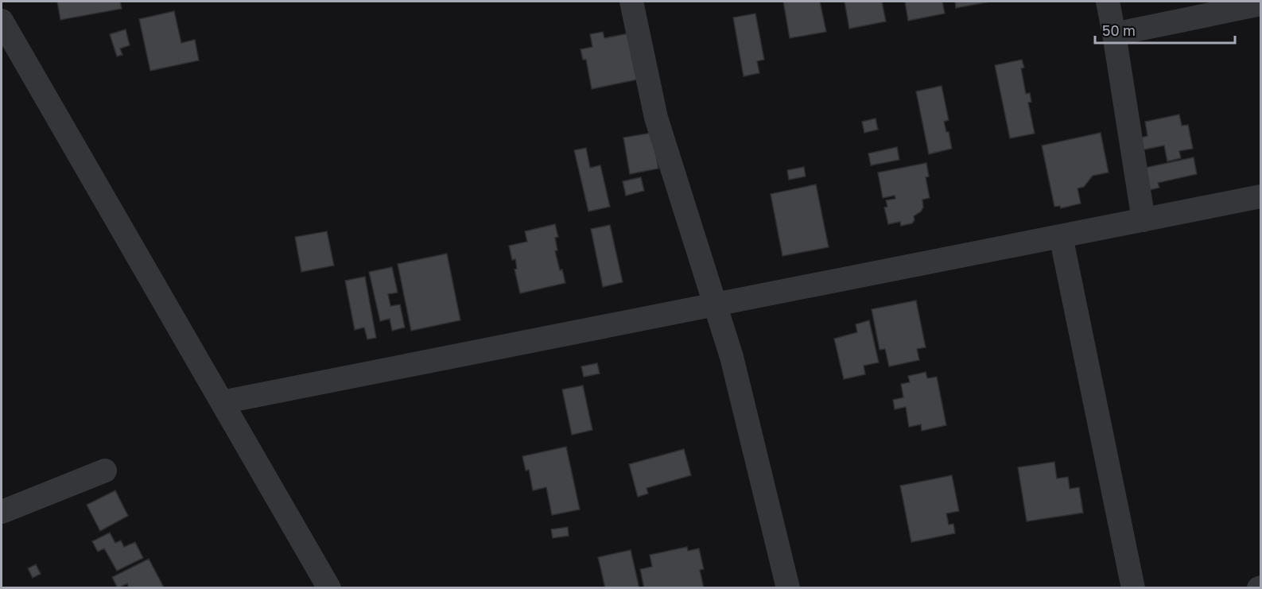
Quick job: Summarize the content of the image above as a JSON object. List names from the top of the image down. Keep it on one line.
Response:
{"scale_bar":"50 m"}
